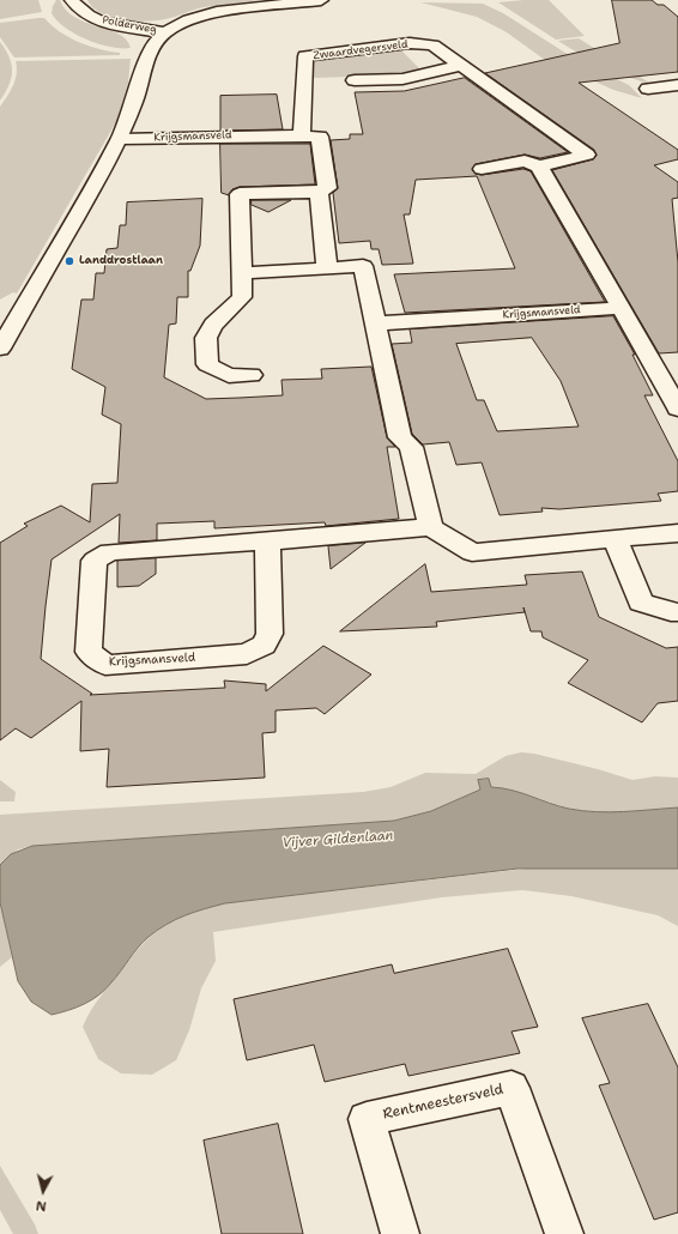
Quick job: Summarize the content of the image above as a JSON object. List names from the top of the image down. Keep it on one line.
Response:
{"streets":{"street":["Polderweg","Zwaardvegersveld","Krijgsmansveld","Rentmeestersveld"]},"crossings":[["Zwaardvegersveld","Krijgsmansveld"]],"water":["Vijver Gildenlaan"],"places":["Landdrostlaan"],"north":"bottom"}
